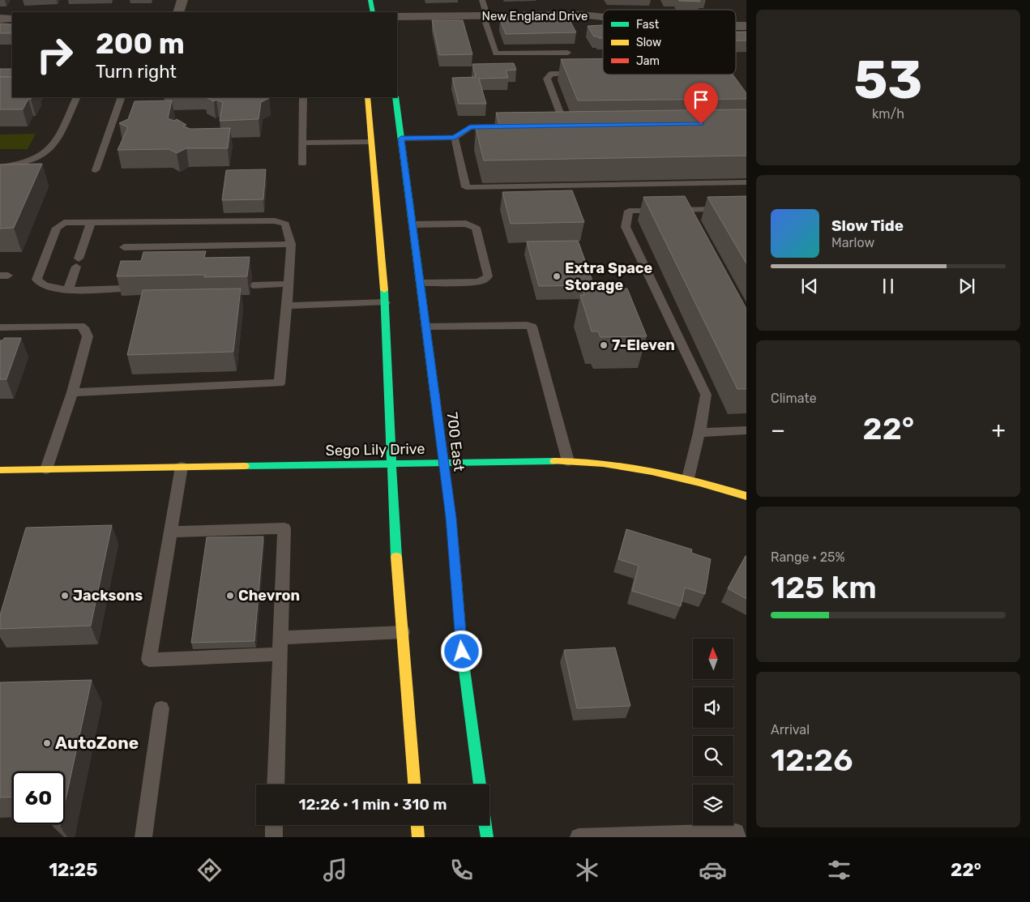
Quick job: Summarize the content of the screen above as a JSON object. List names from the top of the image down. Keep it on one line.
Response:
{"streets":{"main road":["700 East","Sego Lily Drive"],"street":["New England Drive"]},"crossings":[["700 East","Sego Lily Drive"]],"places":["Extra Space Storage","7-Eleven","Jacksons","Chevron","AutoZone"],"legend":["Fast","Slow","Jam"],"north":"top","page":{"tile":[["53","km/h"],"Climate",["Range · 25%","125 km"],["Arrival","12:26"]],"turn":["200 m","Turn right"],"song":["Slow Tide","Marlow"],"heat":["−","22°","+"],"limit":"60","trip":"12:26 · 1 min · 310 m","tabs":["12:25","22°"]}}
